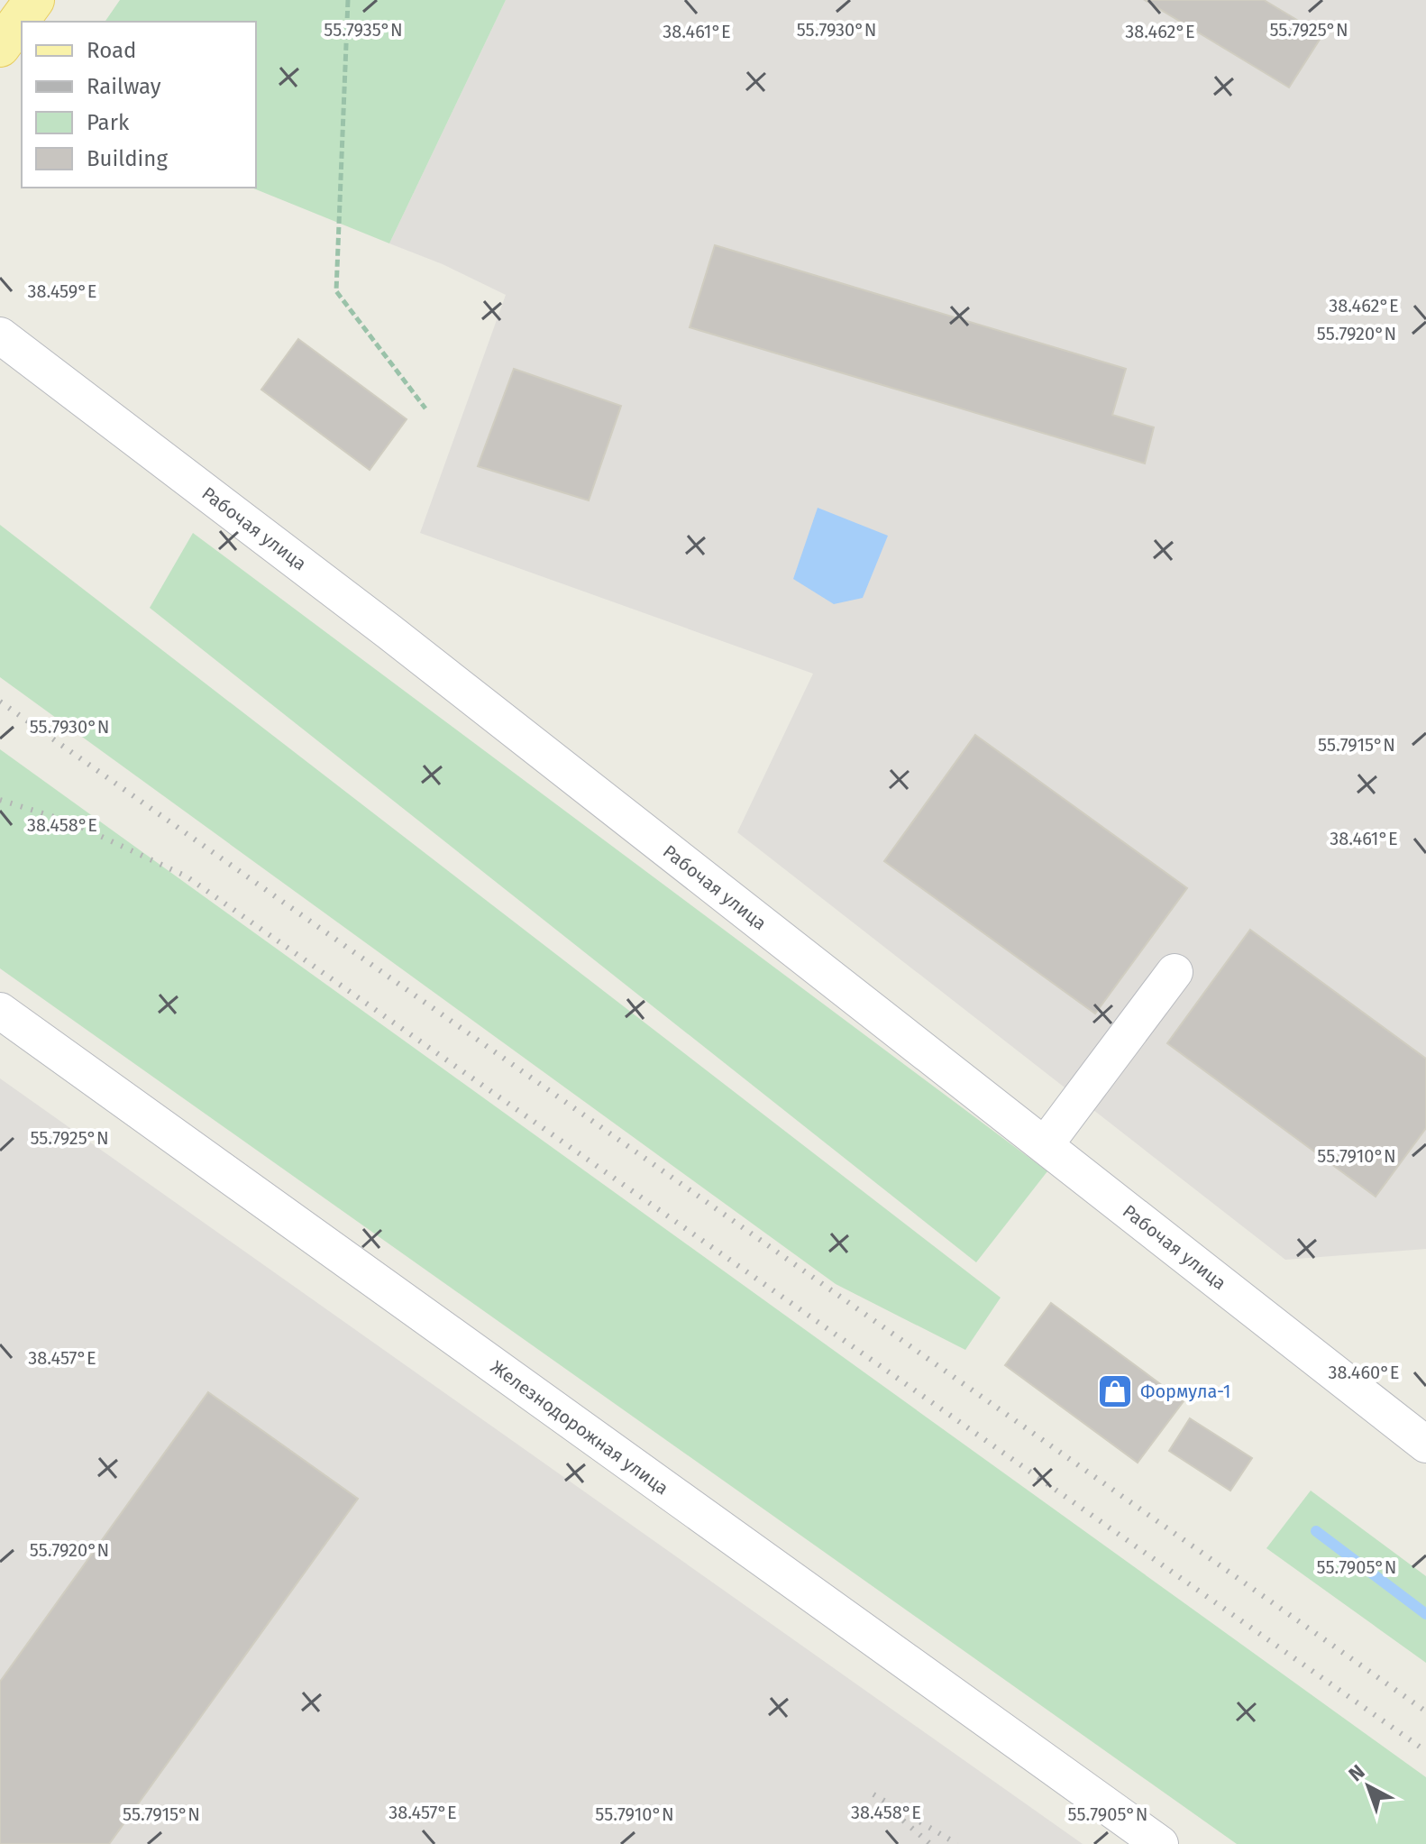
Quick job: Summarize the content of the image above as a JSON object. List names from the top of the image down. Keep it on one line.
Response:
{"streets":{"street":["Рабочая улица","Железнодорожная улица"]},"places":{"shop":["Формула-1"]},"legend":["Road","Railway","Park","Building"],"north":"top left","coordinates":["55.7935°N","55.7930°N","55.7925°N","38.461°E","38.462°E","38.459°E","55.7920°N","55.7915°N","38.458°E","55.7910°N","38.457°E","38.460°E","55.7905°N"]}
